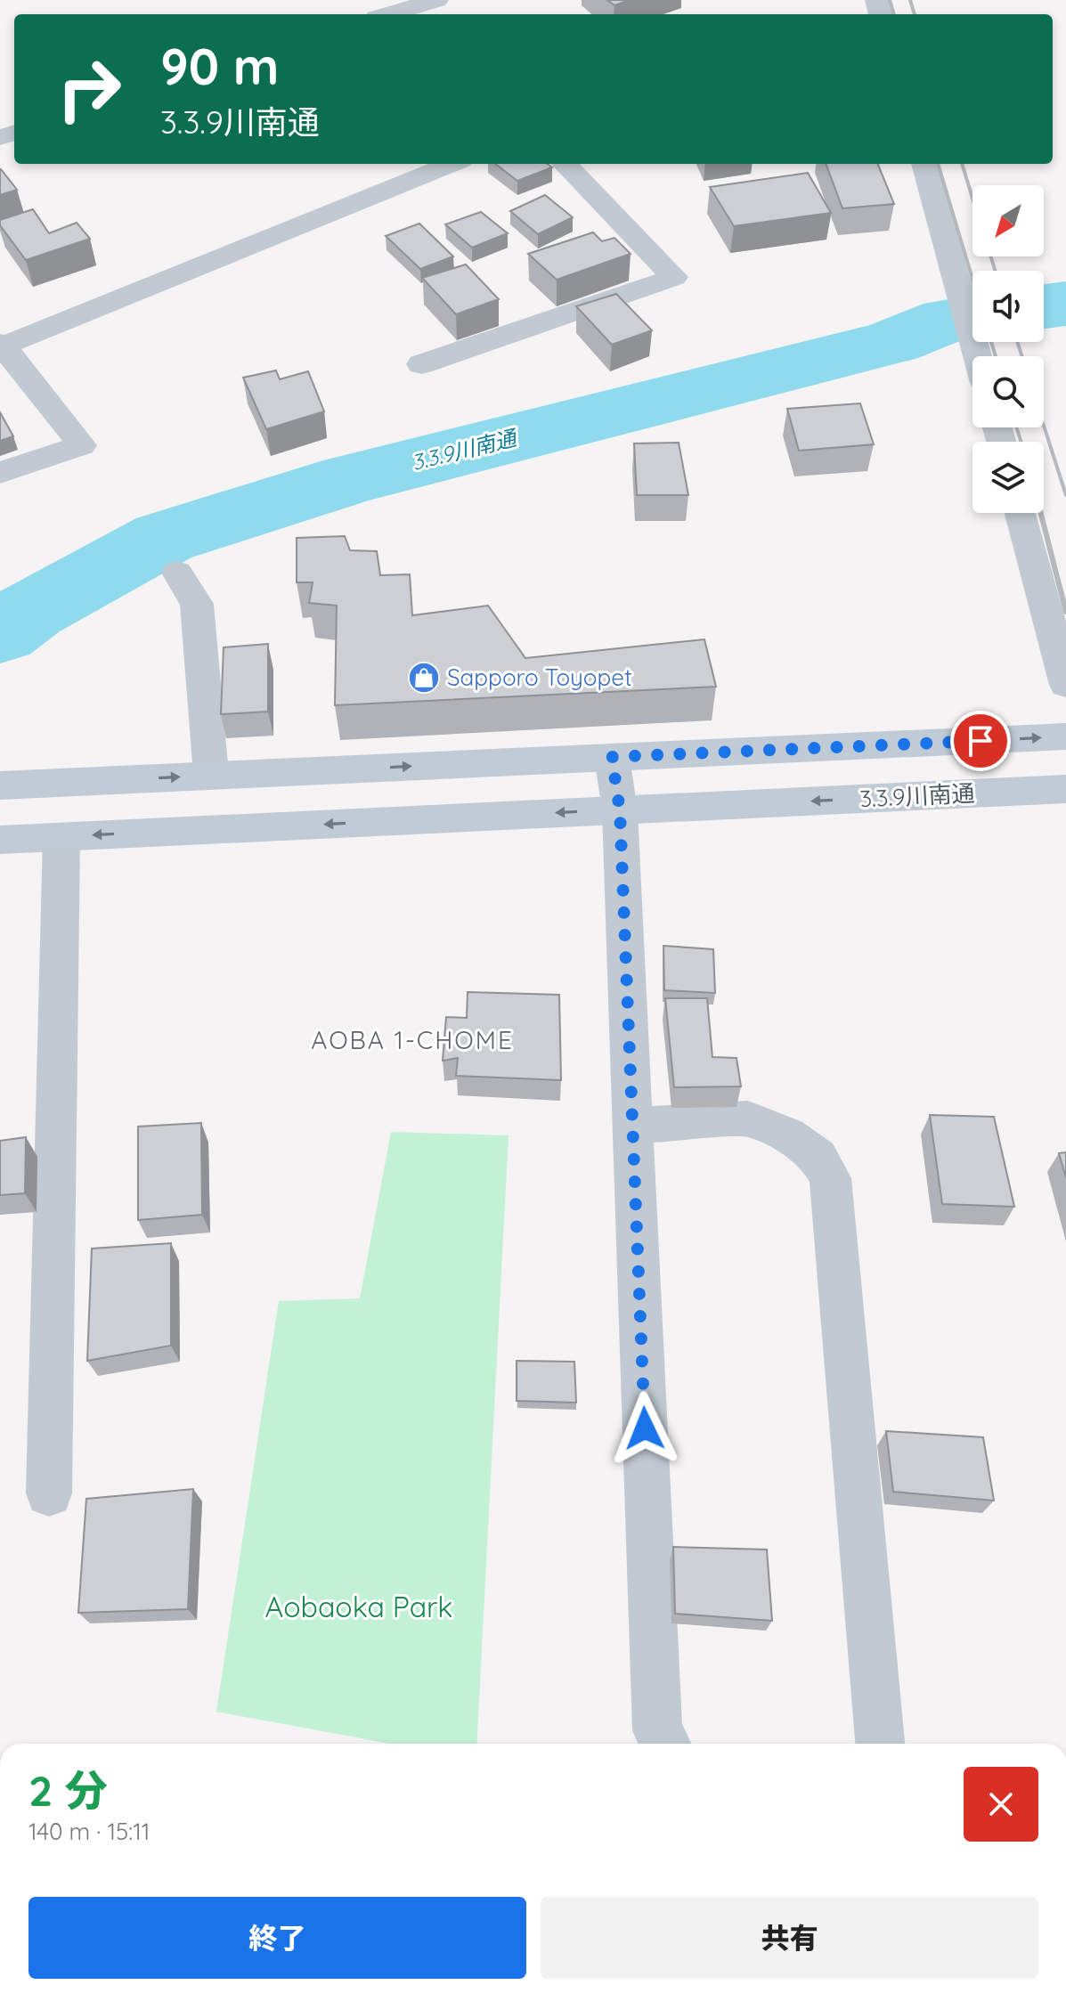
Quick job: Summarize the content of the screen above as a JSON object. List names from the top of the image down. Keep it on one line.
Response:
{"streets":{"street":["3.3.9川南通"]},"districts":["AOBA 1-CHOME"],"water":["3.3.9川南通"],"parks":["Aobaoka Park"],"places":{"shop":["Sapporo Toyopet"]},"north":"bottom left","page":{"turn":["90 m","3.3.9川南通"],"heading":["2 分","140 m · 15:11"],"buttons":["終了","共有"]}}
